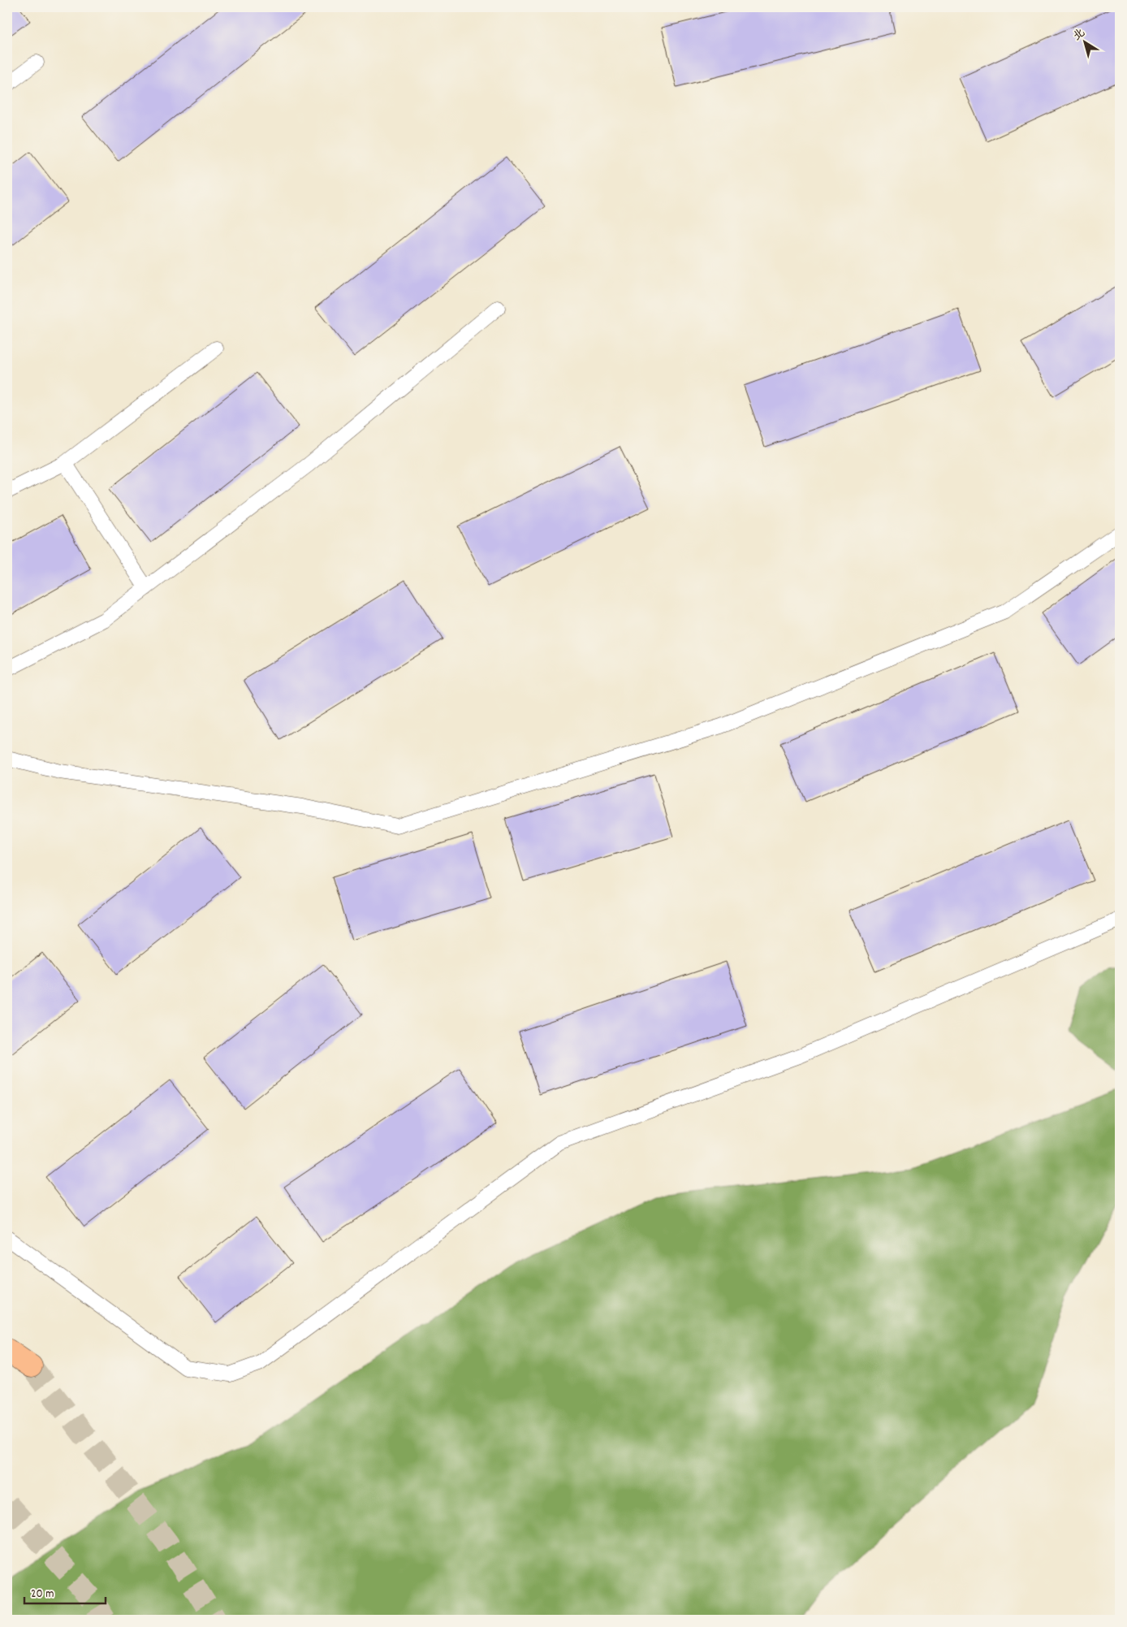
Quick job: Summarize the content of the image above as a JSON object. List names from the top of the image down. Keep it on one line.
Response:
{"scale_bar":"20 m","north":"top left"}
